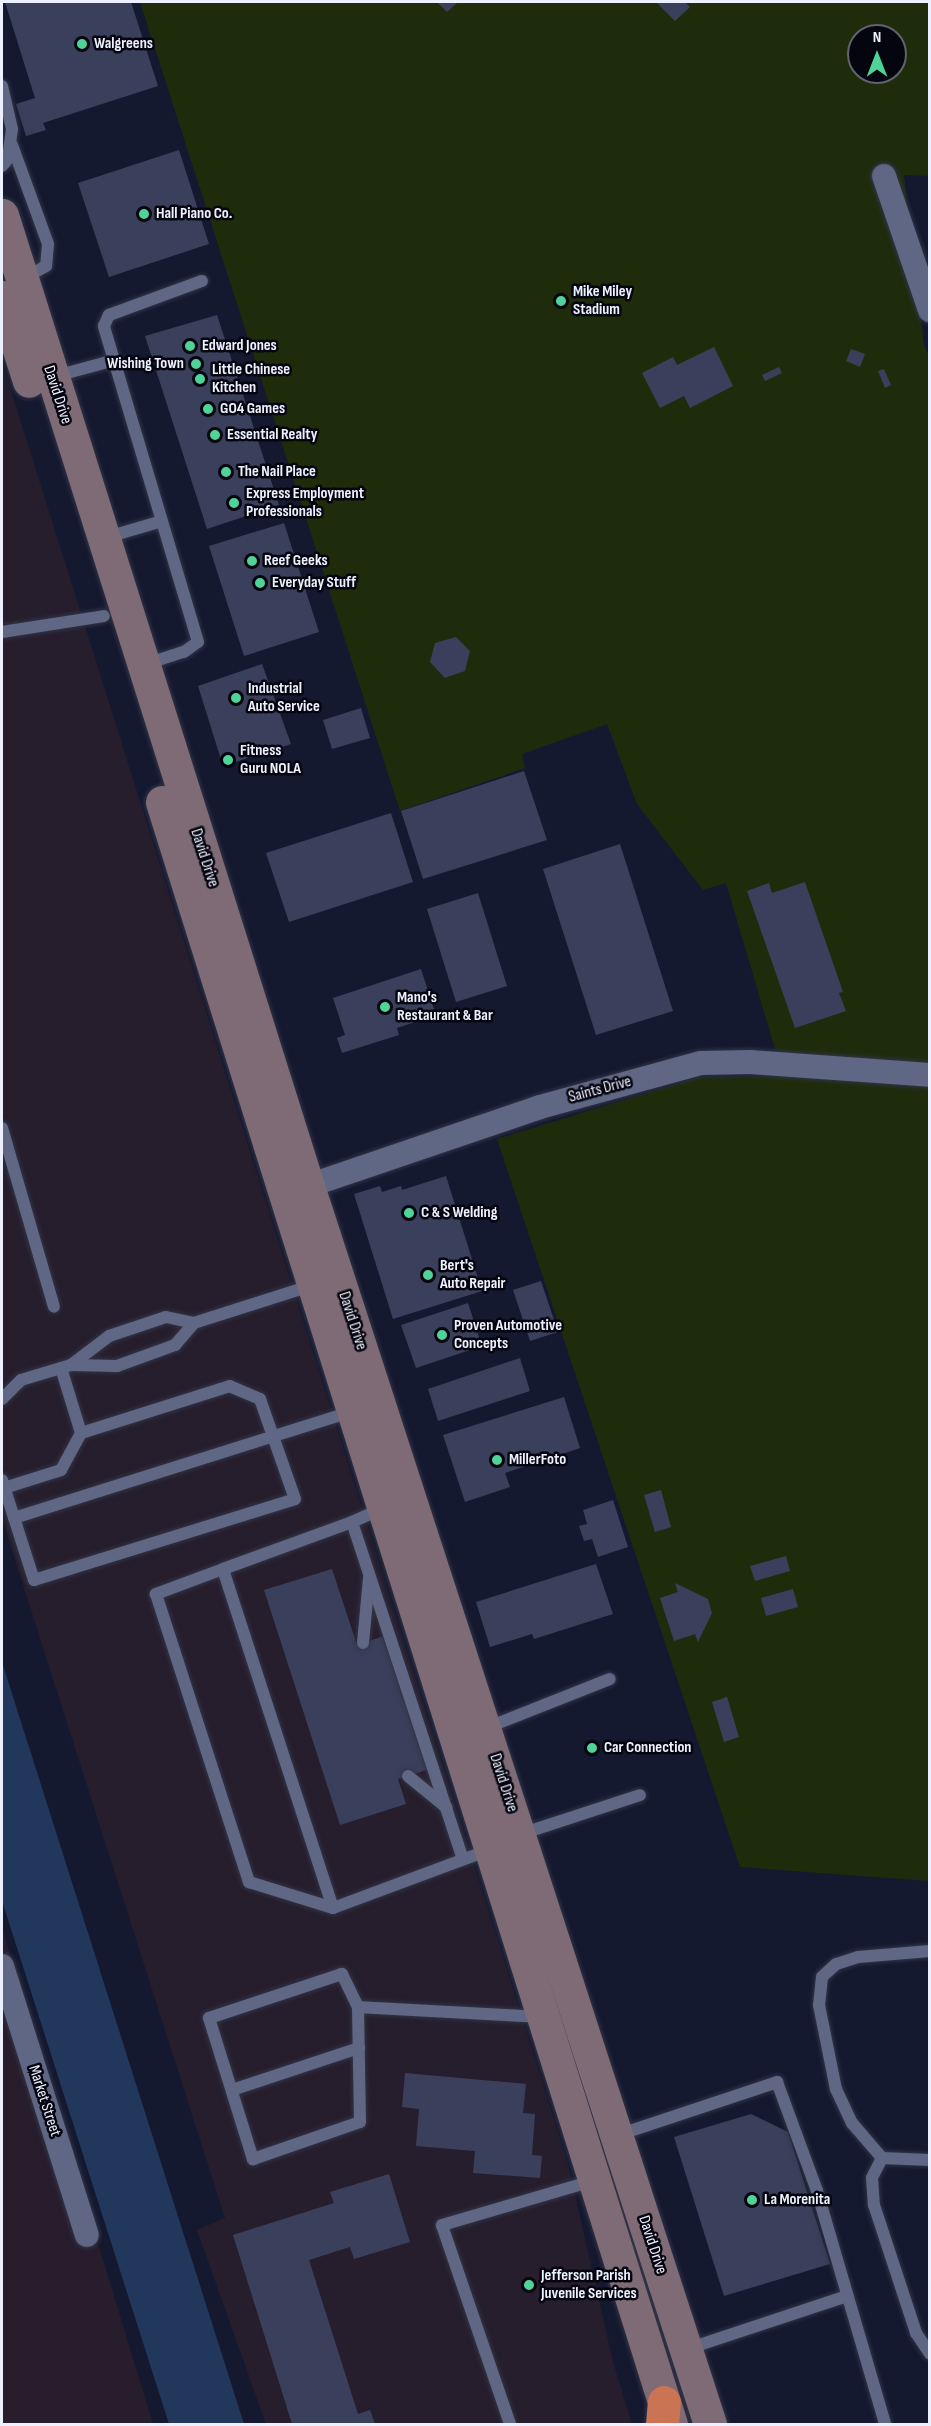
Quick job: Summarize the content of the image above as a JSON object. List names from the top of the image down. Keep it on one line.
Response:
{"streets":{"main road":["David Drive"],"street":["Saints Drive","Market Street"]},"crossings":[["David Drive","Saints Drive"]],"places":["Walgreens","Hall Piano Co.","Mike Miley Stadium","Edward Jones","Wishing Town","Little Chinese Kitchen","GO4 Games","Essential Realty","The Nail Place","Express Employment Professionals","Reef Geeks","Everyday Stuff","Industrial Auto Service","Fitness Guru NOLA","Mano's Restaurant & Bar","C & S Welding","Bert's Auto Repair","Proven Automotive Concepts","MillerFoto","Car Connection","La Morenita","Jefferson Parish Juvenile Services"],"north":"top"}
